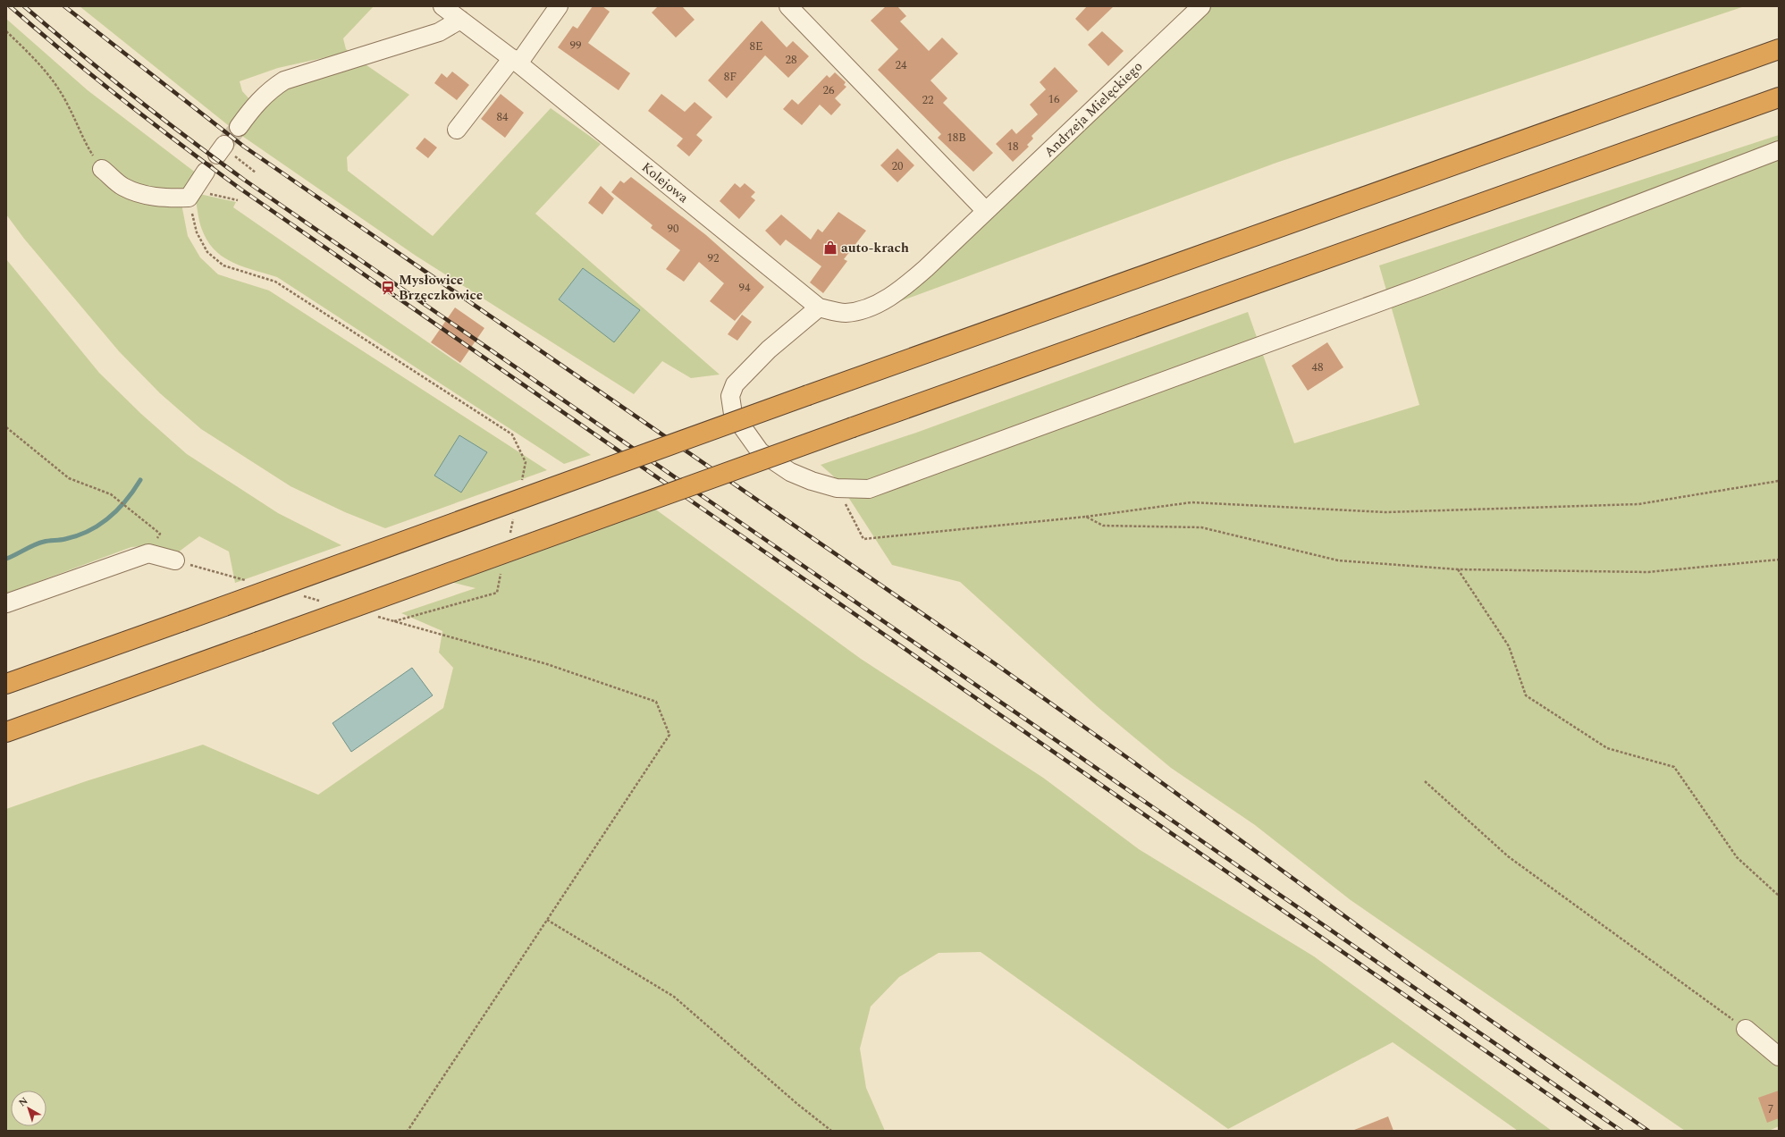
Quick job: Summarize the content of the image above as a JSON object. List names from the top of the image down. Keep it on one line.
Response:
{"streets":{"street":["Andrzeja Mielęckiego","Kolejowa"]},"crossings":[["Andrzeja Mielęckiego","Kolejowa"]],"places":{"shop":["auto-krach"],"station":["Mysłowice Brzęczkowice"]},"house_numbers":["99","8E","28","24","8F","26","16","22","84","18B","18","20","90","92","94","48","7"],"north":"top left"}
